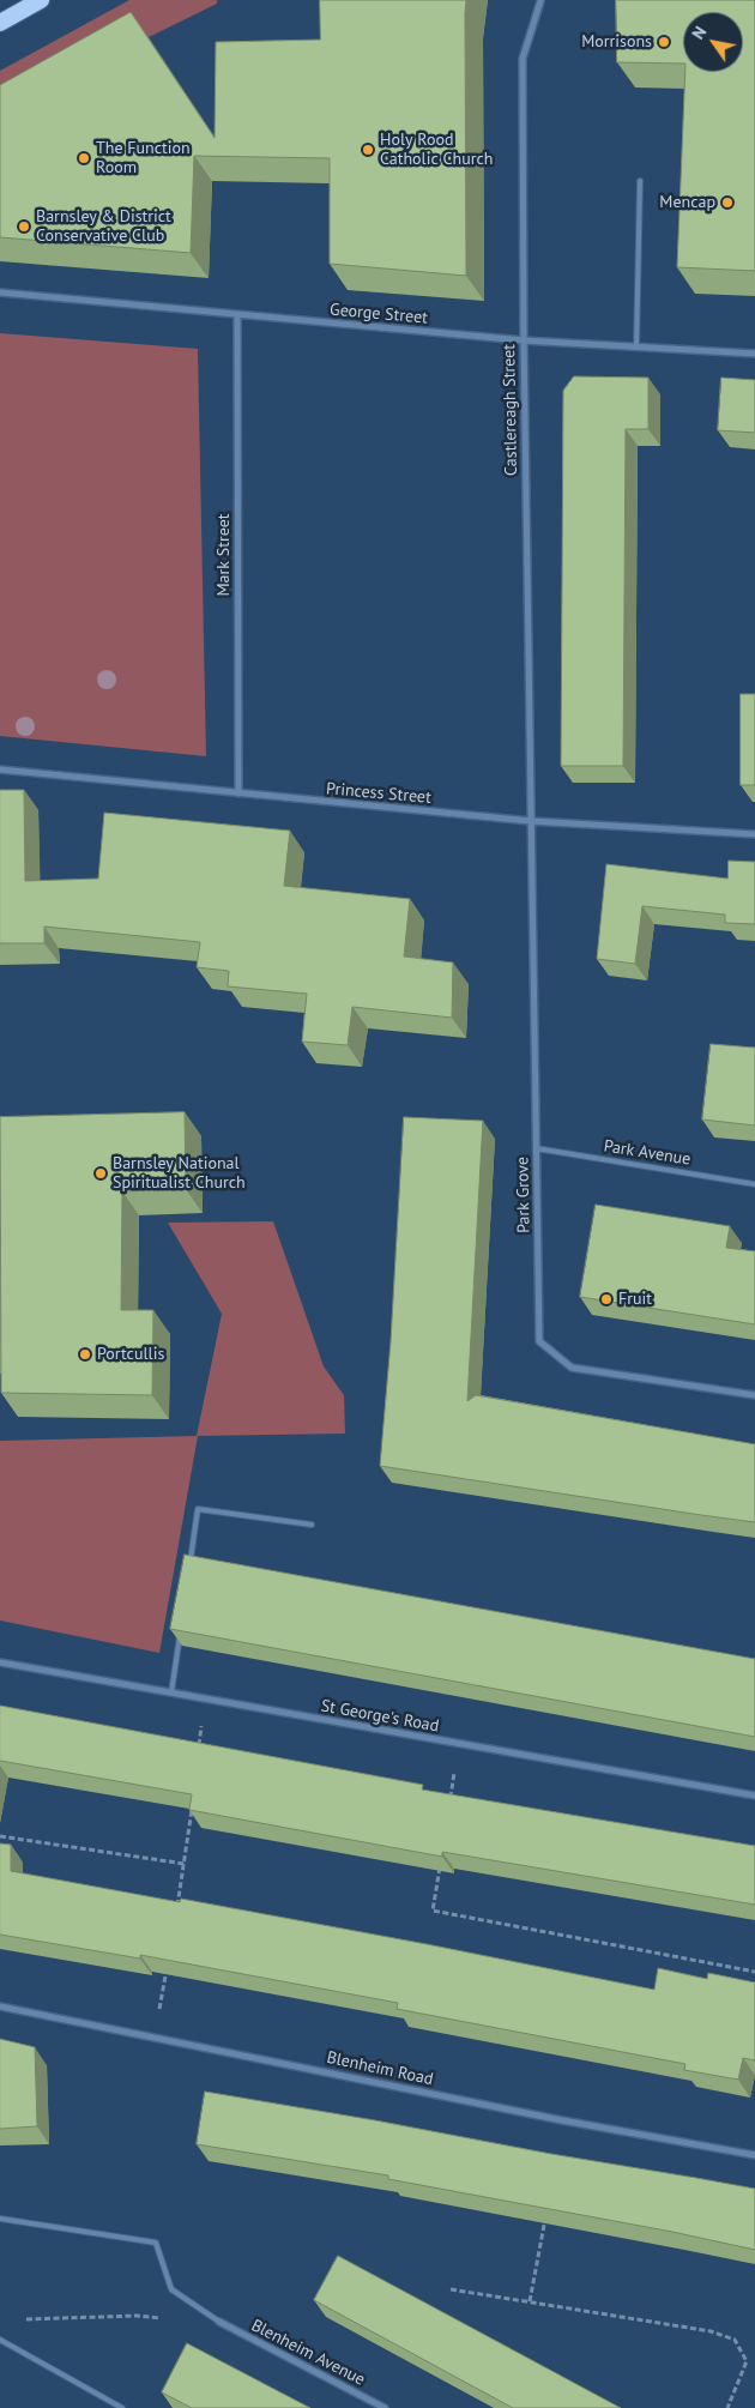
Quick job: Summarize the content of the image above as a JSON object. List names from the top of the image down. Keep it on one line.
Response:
{"streets":{"street":["George Street","Castlereagh Street","Mark Street","Princess Street","Park Grove","St George's Road","Blenheim Road","Blenheim Avenue"],"lane":["Park Avenue"]},"crossings":[["George Street","Castlereagh Street"],["George Street","Mark Street"],["Castlereagh Street","Princess Street"],["Castlereagh Street","Park Grove"],["Mark Street","Princess Street"],["Princess Street","Park Grove"],["Park Avenue","Park Grove"]],"places":["Morrisons","Holy Rood Catholic Church","The Function Room","Mencap","Barnsley & District Conservative Club","Barnsley National Spiritualist Church","Fruit","Portcullis"],"north":"top left"}
